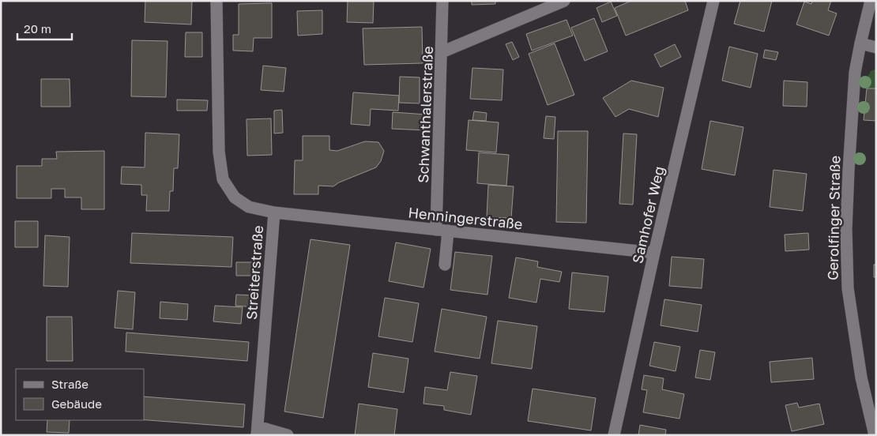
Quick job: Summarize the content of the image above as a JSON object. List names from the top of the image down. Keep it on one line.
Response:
{"streets":{"street":["Schwanthalerstraße","Samhofer Weg","Henningerstraße","Gerolfinger Straße","Streiterstraße"]},"crossings":[["Schwanthalerstraße","Henningerstraße"],["Samhofer Weg","Henningerstraße"],["Henningerstraße","Streiterstraße"]],"legend":["Straße","Gebäude"],"scale_bar":"20 m"}
